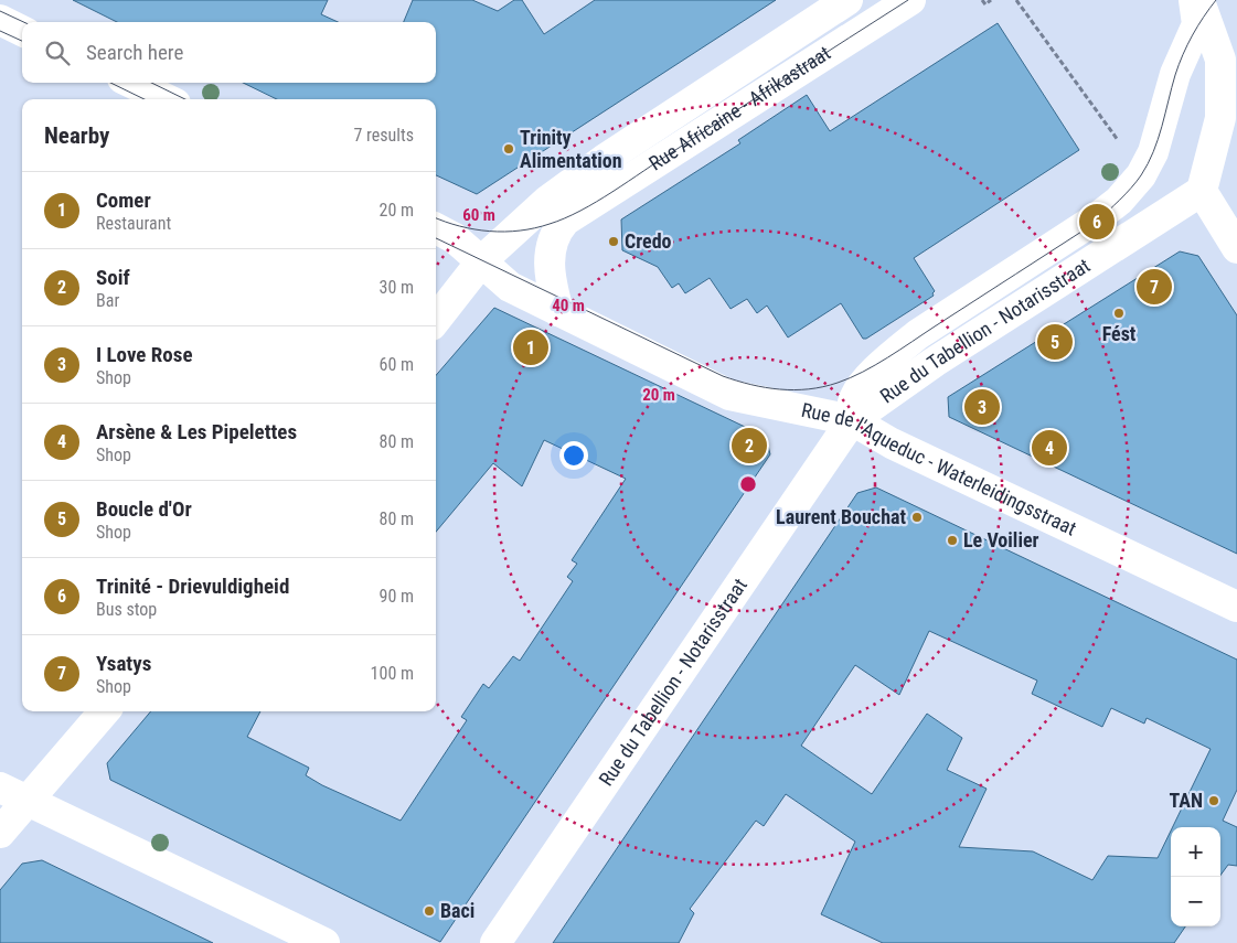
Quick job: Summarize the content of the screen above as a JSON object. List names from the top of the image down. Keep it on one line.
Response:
{"streets":{"street":["Rue Africaine - Afrikastraat","Rue du Tabellion - Notarisstraat","Rue de l'Aqueduc - Waterleidingsstraat"]},"crossings":[["Rue Africaine - Afrikastraat","Rue de l'Aqueduc - Waterleidingsstraat"],["Rue du Tabellion - Notarisstraat","Rue de l'Aqueduc - Waterleidingsstraat"]],"places":["Trinity Alimentation","Credo","Fést","Laurent Bouchat","Le Voilier","TAN","Baci"],"page":{"search":"Search here","heading":["Nearby","7 results"],"list":[{"mark":"1","name":"Comer","note":"Restaurant","value":"20 m"},{"mark":"2","name":"Soif","note":"Bar","value":"30 m"},{"mark":"3","name":"I Love Rose","note":"Shop","value":"60 m"},{"mark":"4","name":"Arsène & Les Pipelettes","note":"Shop","value":"80 m"},{"mark":"5","name":"Boucle d'Or","note":"Shop","value":"80 m"},{"mark":"6","name":"Trinité - Drievuldigheid","note":"Bus stop","value":"90 m"},{"mark":"7","name":"Ysatys","note":"Shop","value":"100 m"}],"pins":["6","7","5","1","3","2","4"],"map_buttons":["+","−"]},"rings":["60 m","40 m","20 m"]}
